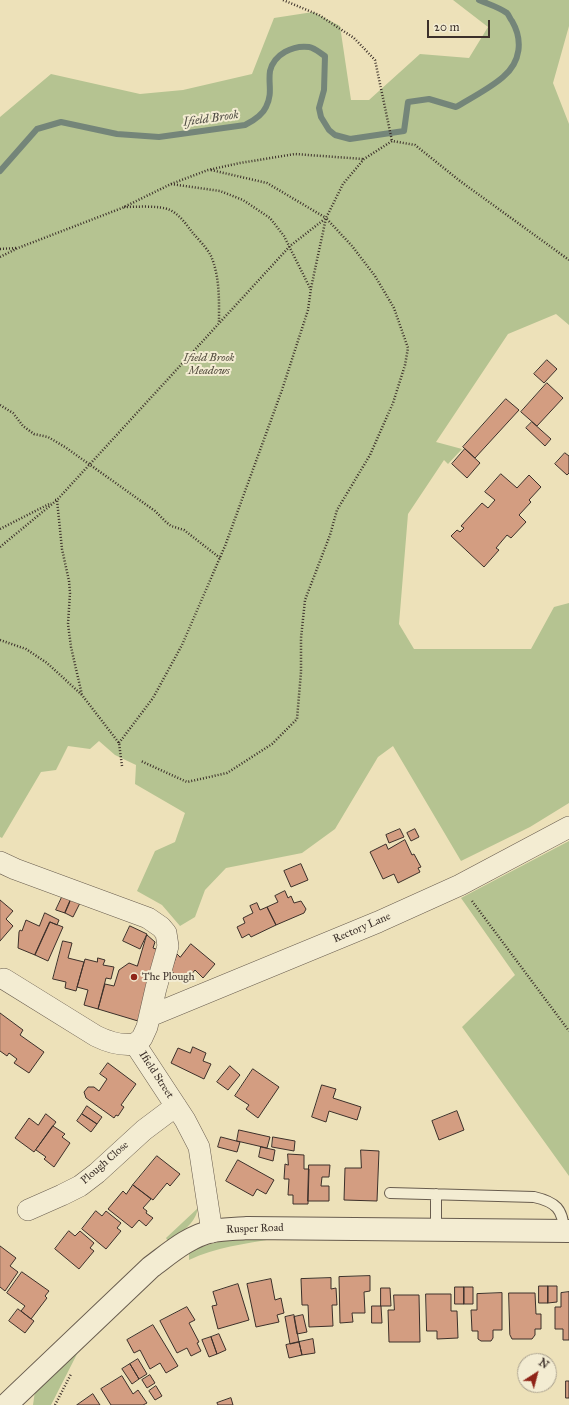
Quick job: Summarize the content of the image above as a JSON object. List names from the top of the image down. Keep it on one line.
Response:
{"streets":{"street":["Rectory Lane","Ifield Street","Plough Close","Rusper Road"]},"crossings":[["Rectory Lane","Ifield Street"],["Ifield Street","Plough Close"],["Ifield Street","Rusper Road"]],"water":["Ifield Brook"],"parks":["Ifield Brook Meadows"],"places":["The Plough"],"scale_bar":"20 m","north":"top right"}
